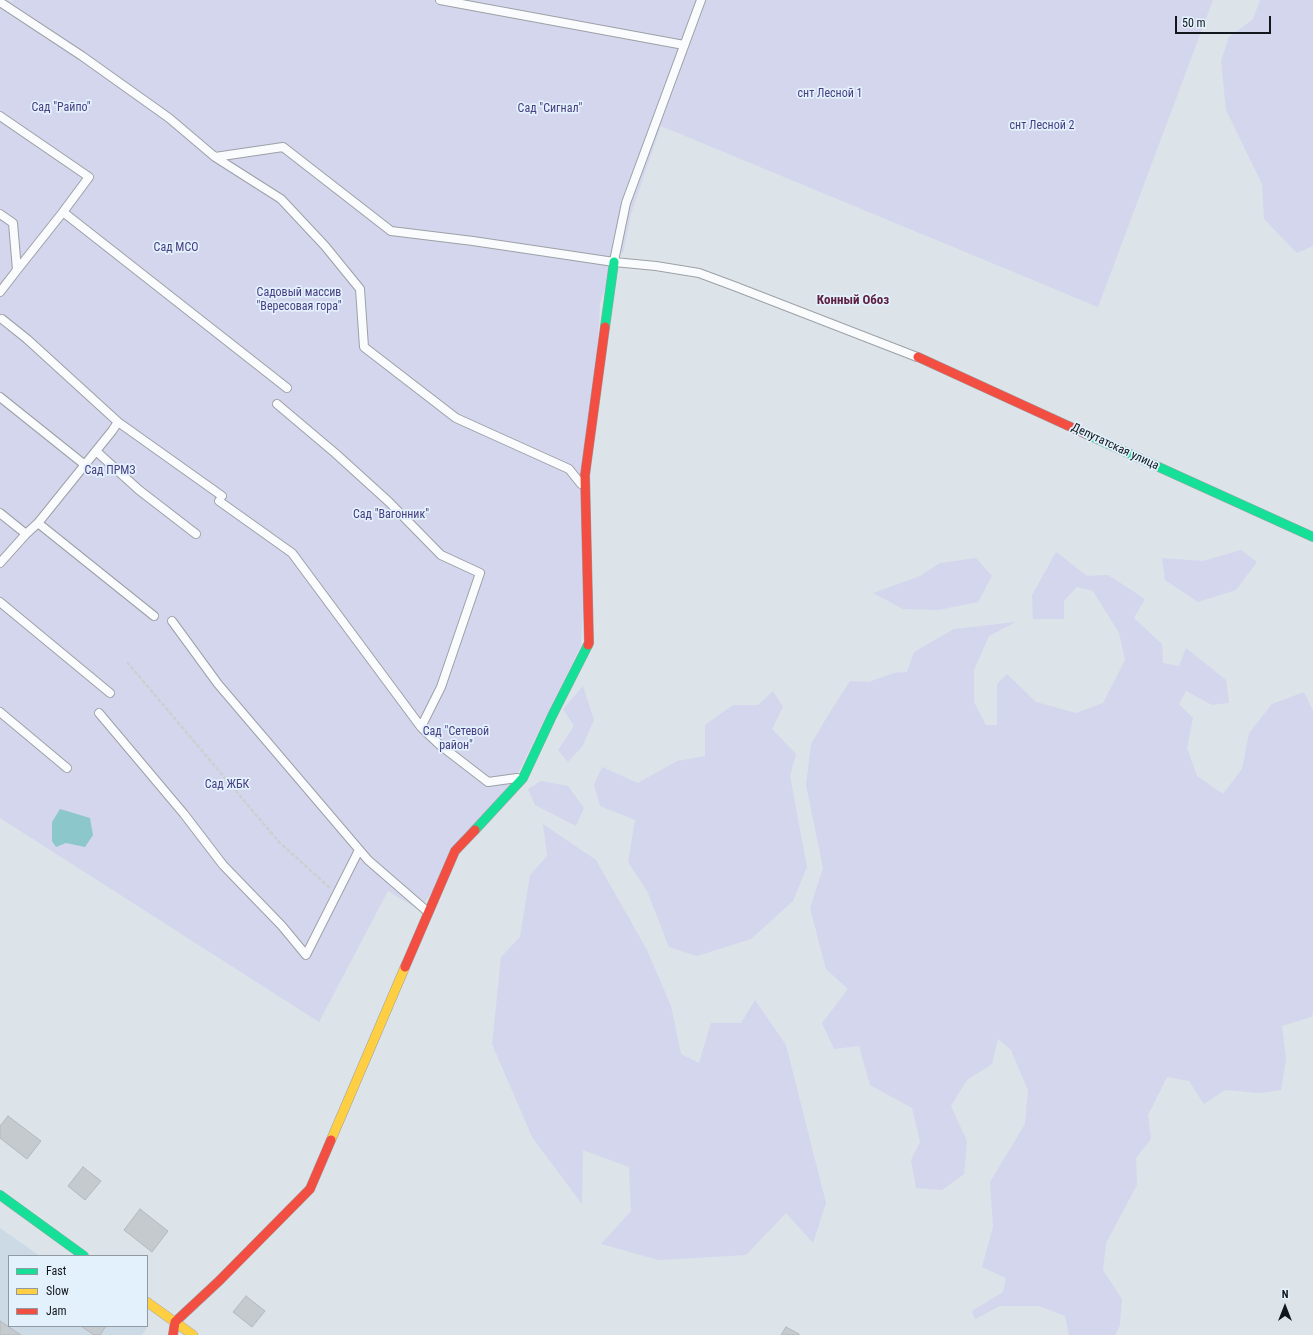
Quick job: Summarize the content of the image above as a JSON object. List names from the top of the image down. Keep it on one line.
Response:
{"streets":{"street":["Депутатская улица"]},"districts":["Конный Обоз"],"parks":["снт Лесной 1","Сад \"Райпо\"","Сад \"Сигнал\"","снт Лесной 2","Сад МСО","Садовый массив \"Вересовая гора\"","Сад ПРМЗ","Сад \"Вагонник\"","Сад \"Сетевой район\"","Сад ЖБК"],"legend":["Fast","Slow","Jam"],"scale_bar":"50 m","north":"top"}
